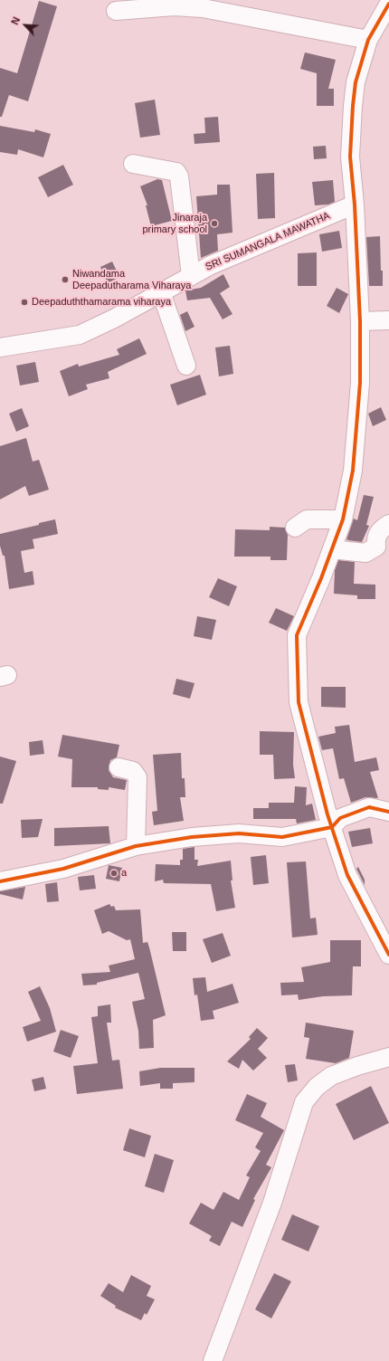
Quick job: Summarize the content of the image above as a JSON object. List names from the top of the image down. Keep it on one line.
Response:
{"streets":{"street":["SRI SUMANGALA MAWATHA"]},"places":["Jinaraja primary school","Niwandama Deepadutharama Viharaya","Deepaduththamarama viharaya","a"],"north":"top left"}
